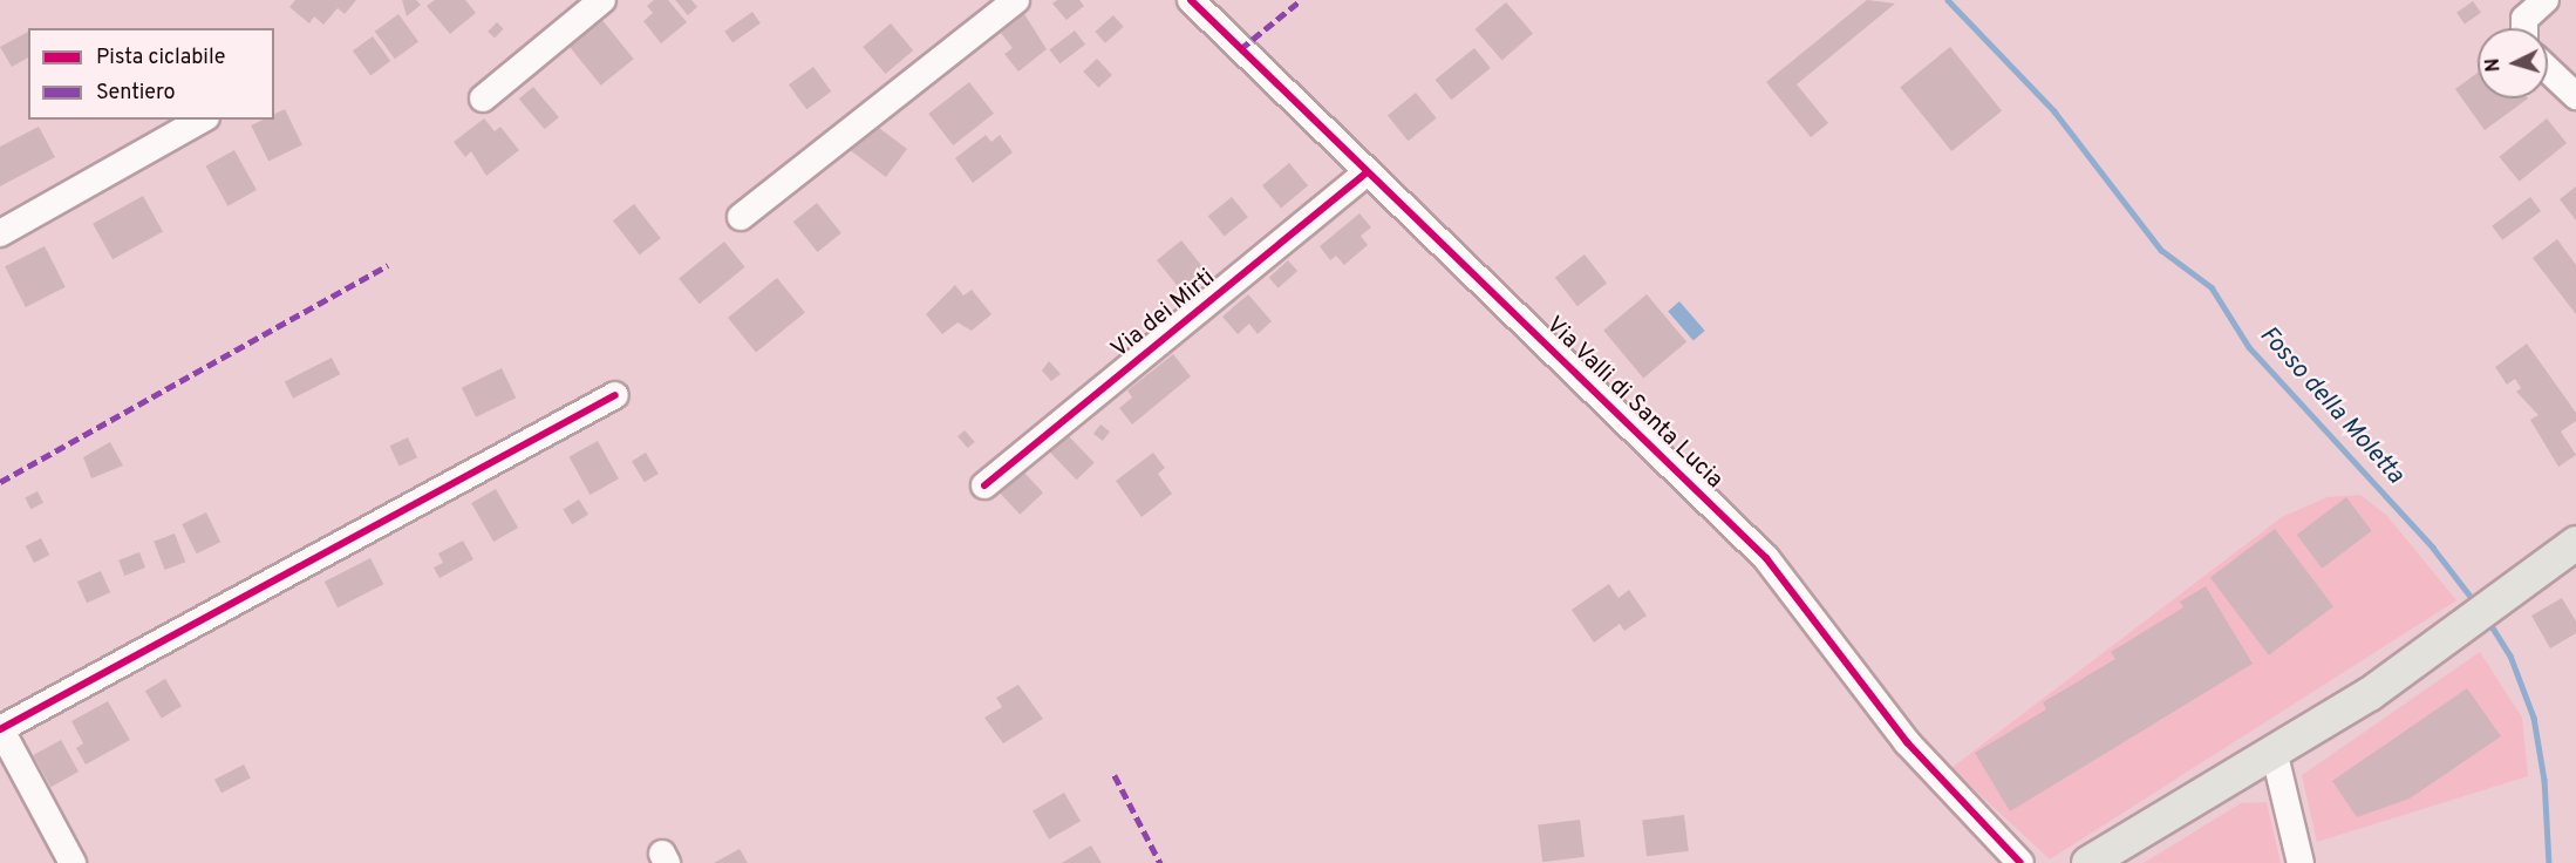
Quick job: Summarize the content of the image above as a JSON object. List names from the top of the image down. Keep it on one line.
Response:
{"streets":{"street":["Via dei Mirti","Via Valli di Santa Lucia"]},"crossings":[["Via dei Mirti","Via Valli di Santa Lucia"]],"water":["Fosso della Moletta"],"legend":["Pista ciclabile","Sentiero"],"north":"left"}
